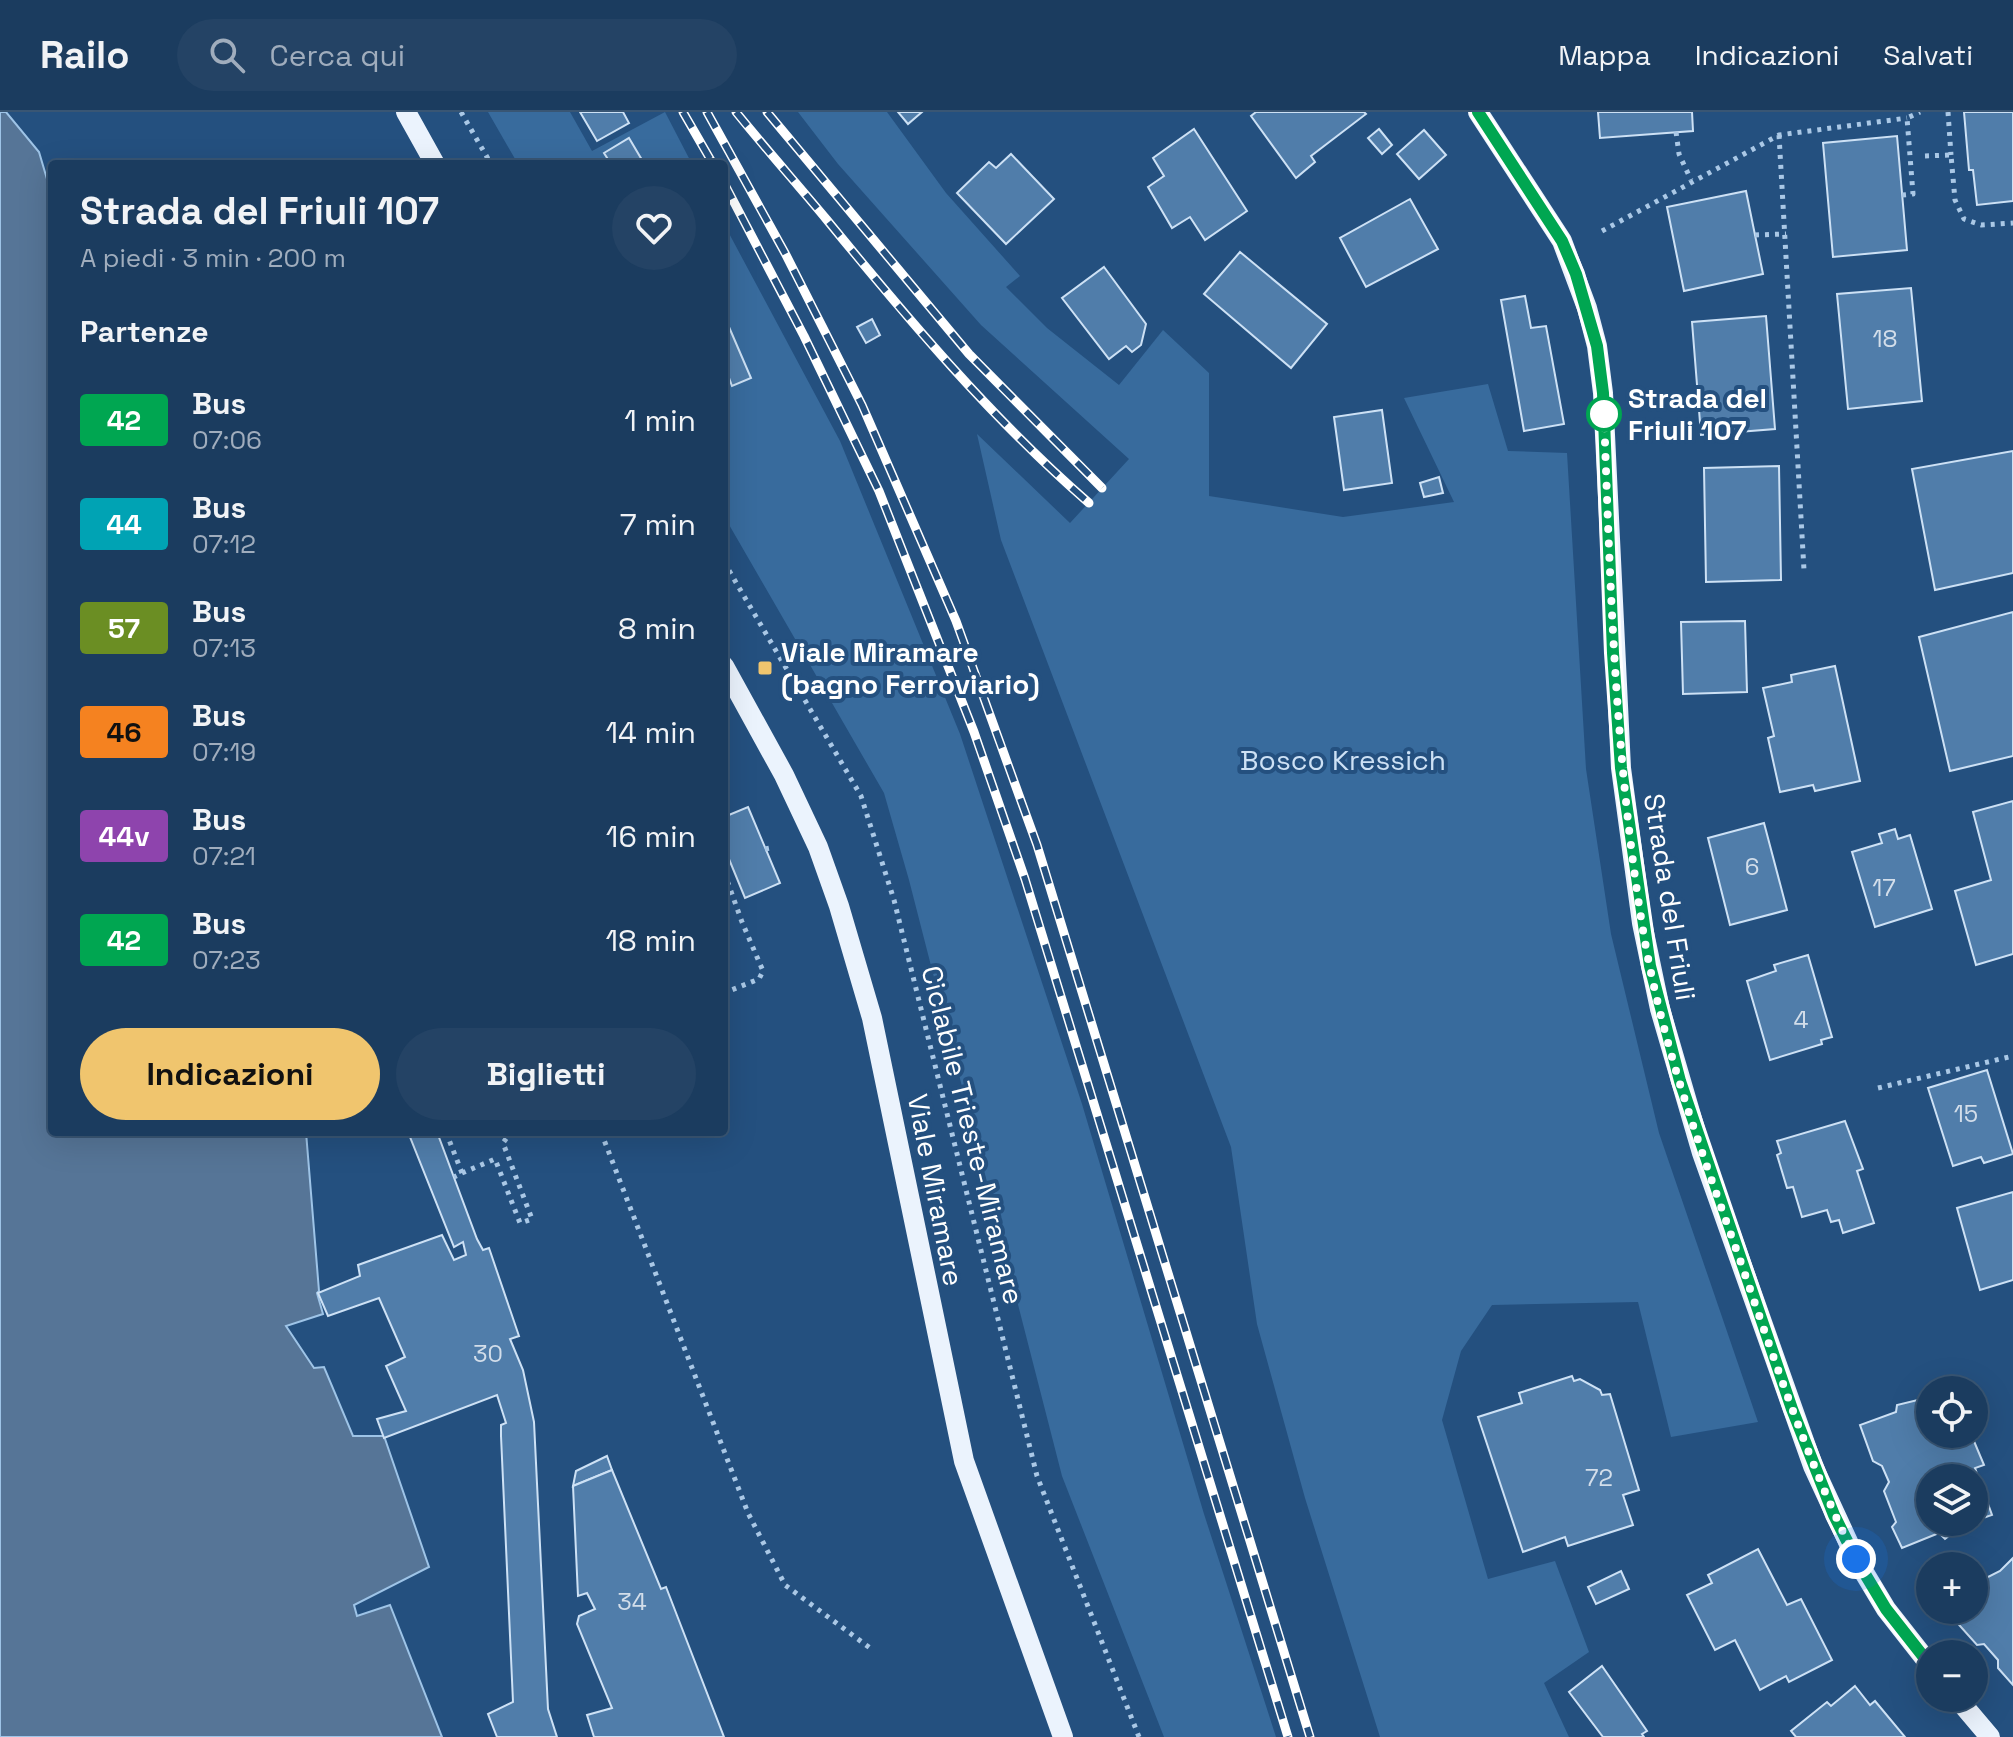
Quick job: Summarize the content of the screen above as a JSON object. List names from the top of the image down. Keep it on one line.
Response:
{"streets":{"main road":["Strada del Friuli","Viale Miramare"],"path":["Ciclabile Trieste-Miramare"]},"parks":["Bosco Kressich"],"places":{"other":["Strada del Friuli 107"],"transit":["Viale Miramare (bagno Ferroviario)"]},"lines":["bus line 42"],"house_numbers":["18","6","17","4","15","30","72","34"],"page":{"header":"Railo","search":"Cerca qui","nav":["Mappa","Indicazioni","Salvati"],"heading":[["Strada del Friuli 107","A piedi · 3 min · 200 m"],"Partenze"],"list":[{"mark":"42","name":"Bus","note":"07:06","value":"1 min"},{"mark":"44","name":"Bus","note":"07:12","value":"7 min"},{"mark":"57","name":"Bus","note":"07:13","value":"8 min"},{"mark":"46","name":"Bus","note":"07:19","value":"14 min"},{"mark":"44v","name":"Bus","note":"07:21","value":"16 min"},{"mark":"42","name":"Bus","note":"07:23","value":"18 min"}],"buttons":["Indicazioni","Biglietti"],"map_buttons":["+","−"]}}
